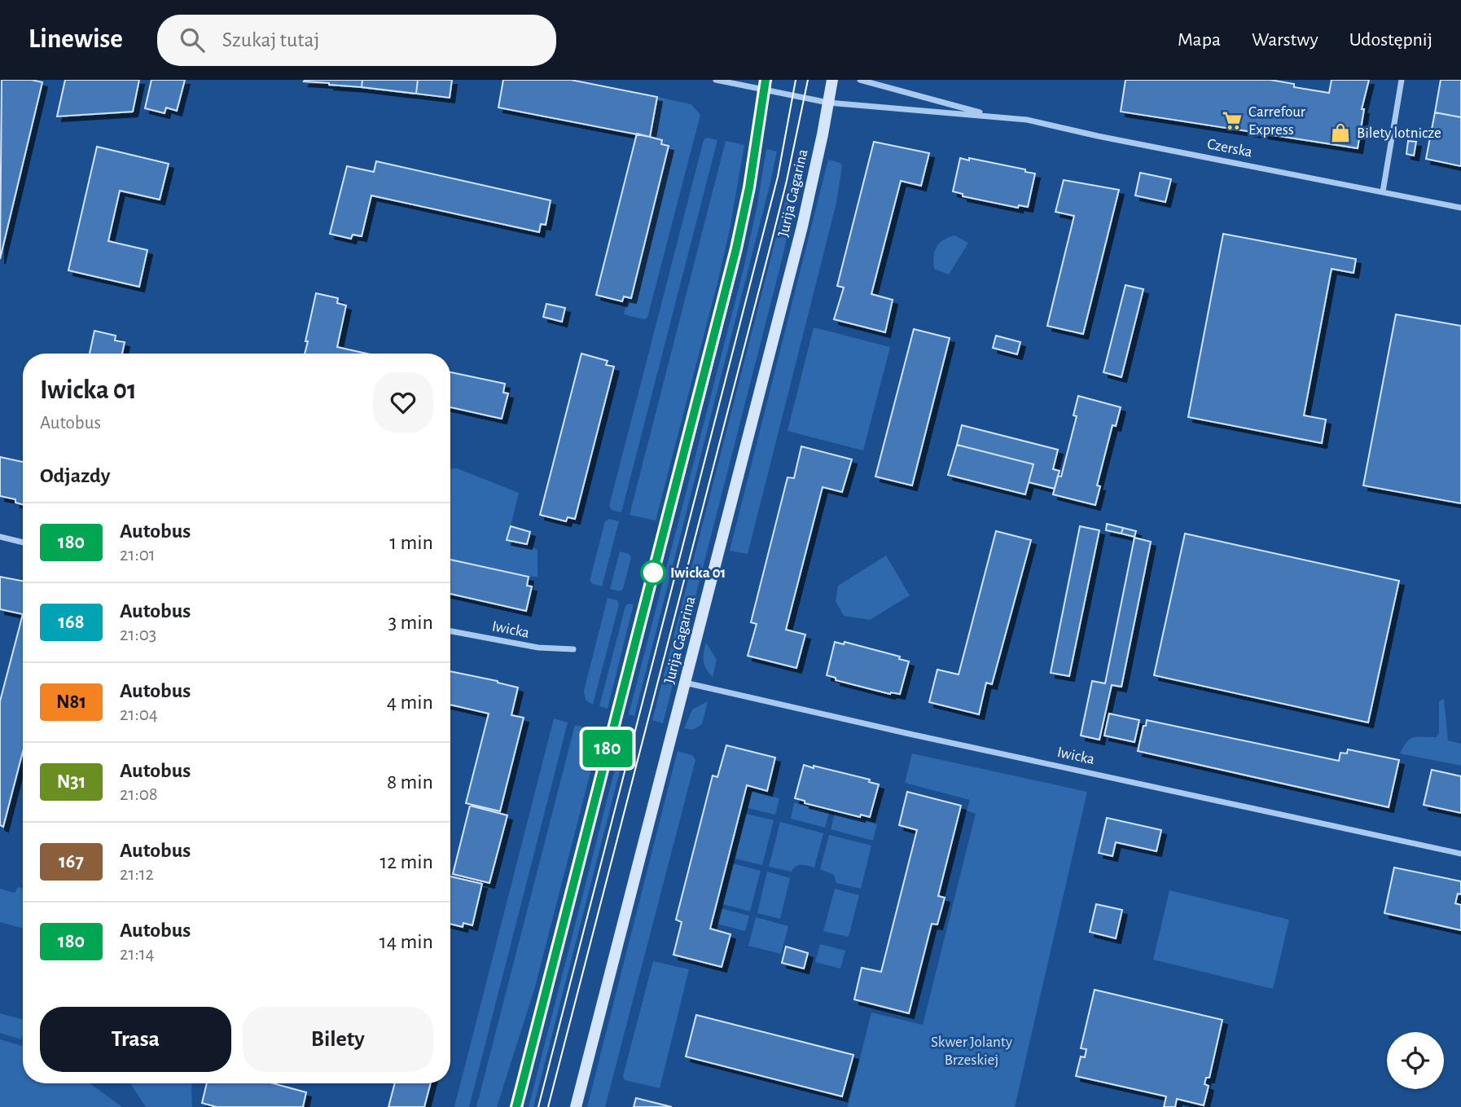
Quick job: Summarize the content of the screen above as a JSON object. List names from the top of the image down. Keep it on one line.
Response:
{"streets":{"main road":["Jurija Gagarina"],"street":["Czerska","Iwicka"]},"crossings":[["Czerska","Jurija Gagarina"],["Jurija Gagarina","Iwicka"]],"parks":["Skwer Jolanty Brzeskiej"],"places":{"supermarket":["Carrefour Express"],"shop":["Bilety lotnicze"],"other":["Iwicka 01"]},"lines":["bus line 180"],"page":{"header":"Linewise","search":"Szukaj tutaj","nav":["Mapa","Warstwy","Udostępnij"],"on_map":"180","heading":[["Iwicka 01","Autobus"],"Odjazdy"],"list":[{"mark":"180","name":"Autobus","note":"21:01","value":"1 min"},{"mark":"168","name":"Autobus","note":"21:03","value":"3 min"},{"mark":"N81","name":"Autobus","note":"21:04","value":"4 min"},{"mark":"N31","name":"Autobus","note":"21:08","value":"8 min"},{"mark":"167","name":"Autobus","note":"21:12","value":"12 min"},{"mark":"180","name":"Autobus","note":"21:14","value":"14 min"}],"buttons":["Trasa","Bilety"]}}
